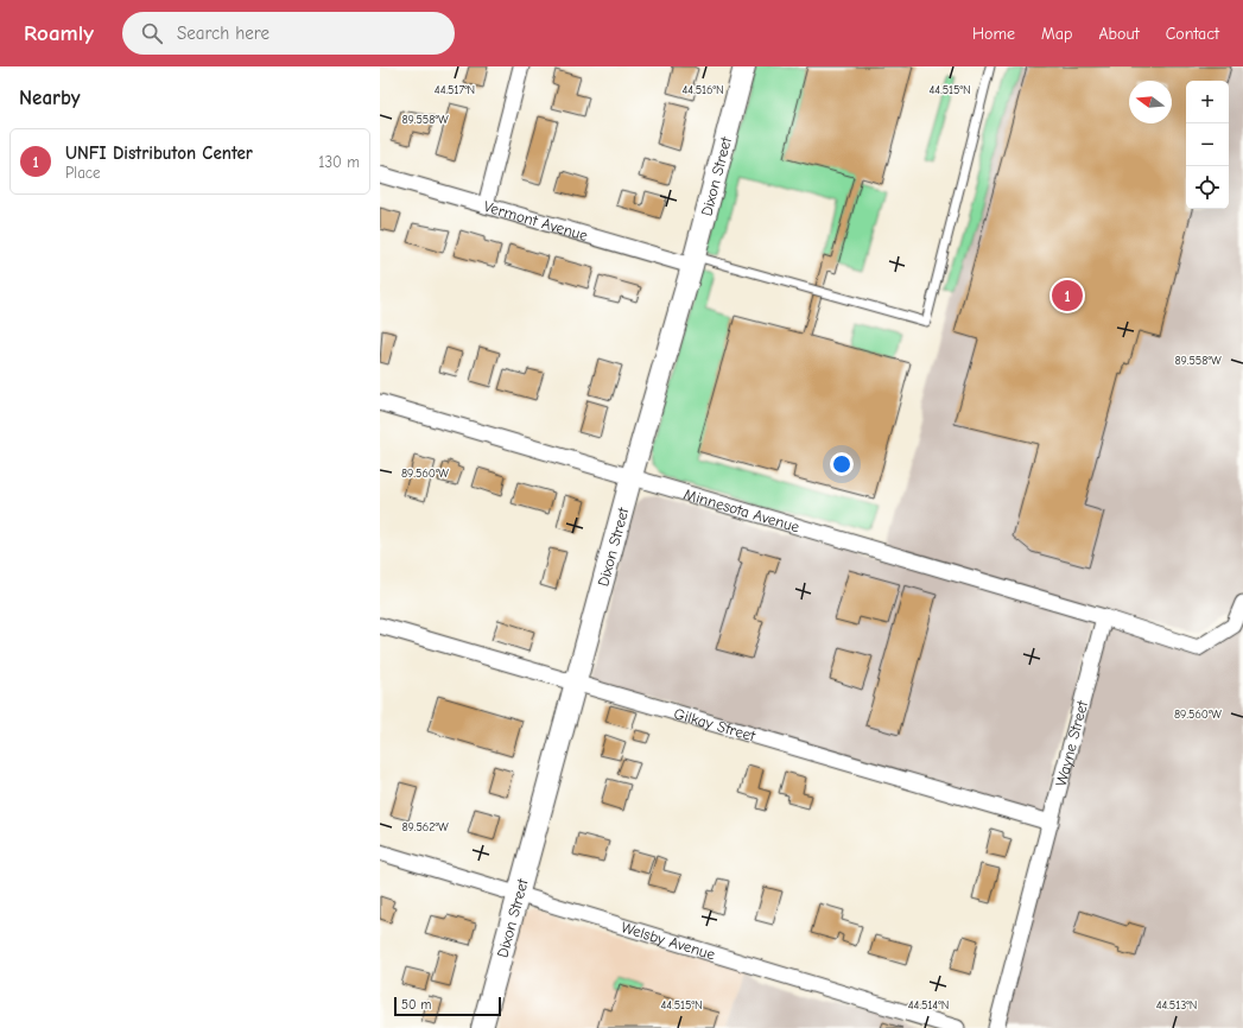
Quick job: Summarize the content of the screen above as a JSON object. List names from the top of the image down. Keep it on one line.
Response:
{"streets":{"street":["Dixon Street","Vermont Avenue","Minnesota Avenue","Gilkay Street","Wayne Street","Welsby Avenue"]},"crossings":[["Dixon Street","Vermont Avenue"],["Dixon Street","Minnesota Avenue"],["Dixon Street","Gilkay Street"],["Dixon Street","Welsby Avenue"],["Minnesota Avenue","Wayne Street"],["Gilkay Street","Wayne Street"]],"scale_bar":"50 m","north":"left","page":{"header":"Roamly","search":"Search here","nav":["Home","Map","About","Contact"],"heading":"Nearby","map_buttons":["+","−"],"list":[{"mark":"1","name":"UNFI Distributon Center","note":"Place","value":"130 m"}],"pins":"1","scale":"50 m"},"coordinates":["44.517°N","44.516°N","44.515°N","89.558°W","89.560°W","89.562°W","44.514°N","44.513°N"]}
